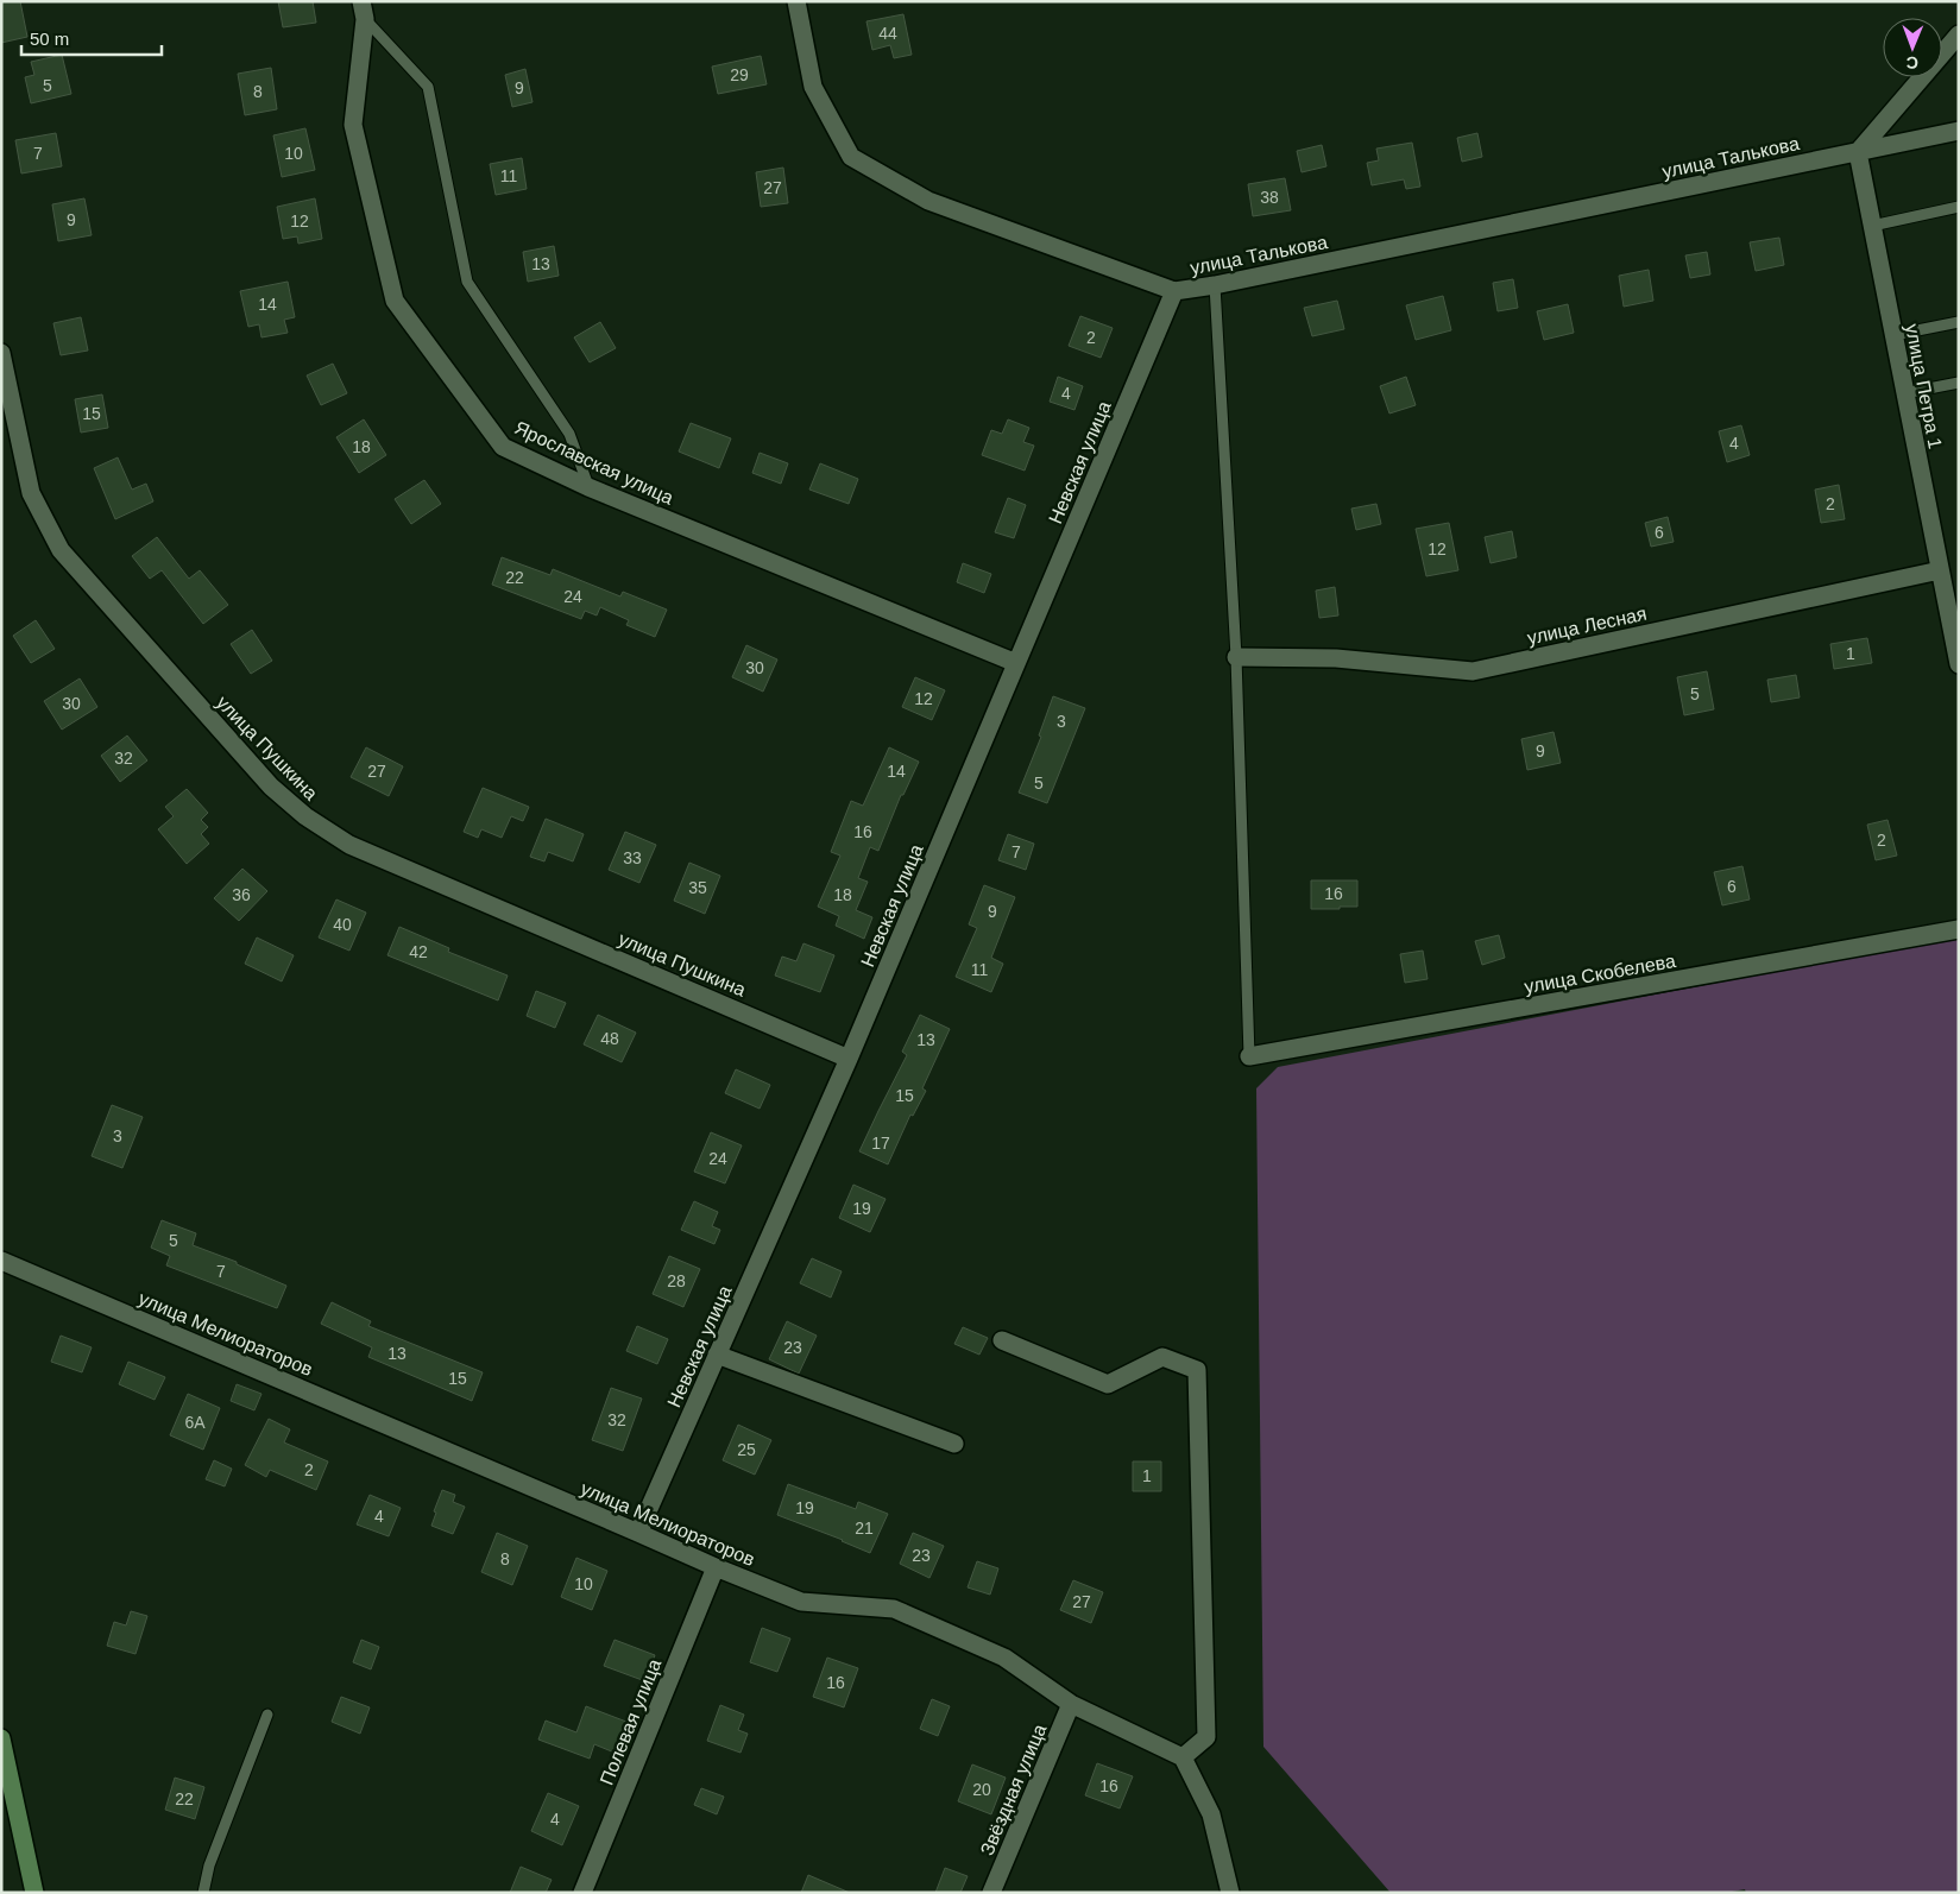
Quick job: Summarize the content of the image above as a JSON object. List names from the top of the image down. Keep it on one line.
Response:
{"streets":{"street":["улица Талькова","улица Петра 1","Ярославская улица","Невская улица","улица Лесная","улица Пушкина","улица Скобелева","улица Мелиораторов","Полевая улица","Звёздная улица"]},"crossings":[["улица Талькова","улица Петра 1"],["улица Талькова","Невская улица"],["улица Петра 1","улица Лесная"],["Ярославская улица","Невская улица"],["Невская улица","улица Пушкина"],["Невская улица","улица Мелиораторов"],["улица Мелиораторов","Полевая улица"],["улица Мелиораторов","Звёздная улица"]],"house_numbers":["44","29","5","9","8","7","10","11","27","38","9","12","13","14","2","4","15","4","18","2","6","12","22","24","1","30","5","12","30","3","9","32","27","14","5","16","2","7","33","6","35","16","36","18","9","40","42","11","48","13","15","3","17","24","19","5","7","28","23","13","15","32","6А","25","2","1","19","4","21","23","8","10","27","16","16","20","22","4"],"scale_bar":"50 m","north":"bottom"}
